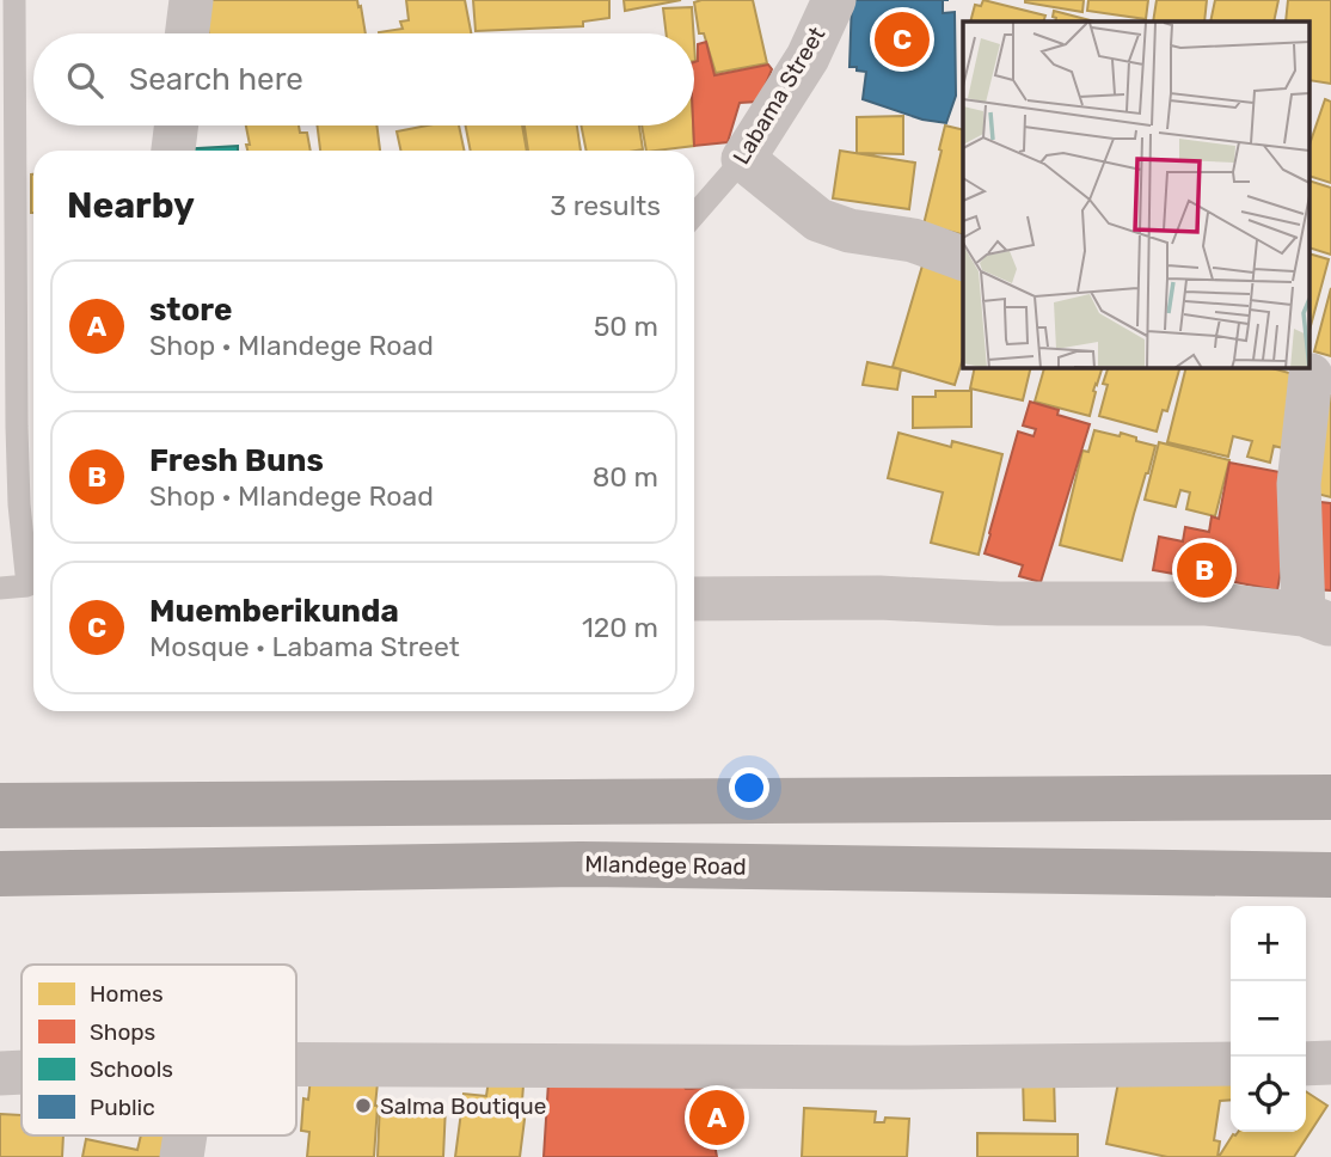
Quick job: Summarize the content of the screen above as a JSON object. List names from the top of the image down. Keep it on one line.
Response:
{"streets":{"main road":["Mlandege Road"],"street":["Labama Street"]},"places":["Salma Boutique"],"legend":["Homes","Shops","Schools","Public"],"page":{"pins":["C","B","A"],"search":"Search here","heading":["Nearby","3 results"],"list":[{"mark":"A","name":"store","note":"Shop · Mlandege Road","value":"50 m"},{"mark":"B","name":"Fresh Buns","note":"Shop · Mlandege Road","value":"80 m"},{"mark":"C","name":"Muemberikunda","note":"Mosque · Labama Street","value":"120 m"}],"map_buttons":["+","−"]}}
